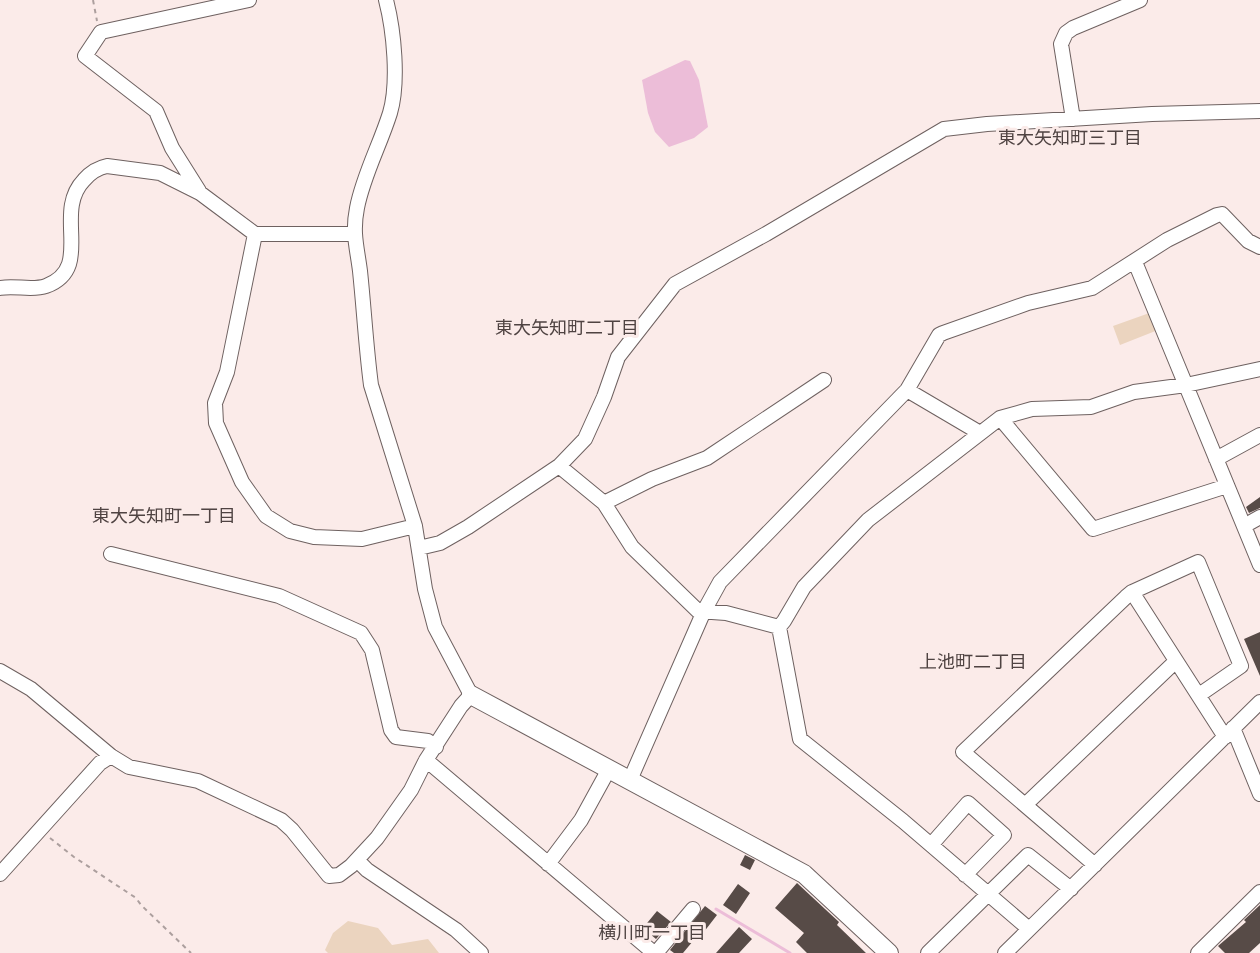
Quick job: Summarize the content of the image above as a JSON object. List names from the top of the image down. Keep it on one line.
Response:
{"districts":["東大矢知町三丁目","東大矢知町二丁目","東大矢知町一丁目","上池町二丁目","横川町一丁目"]}
